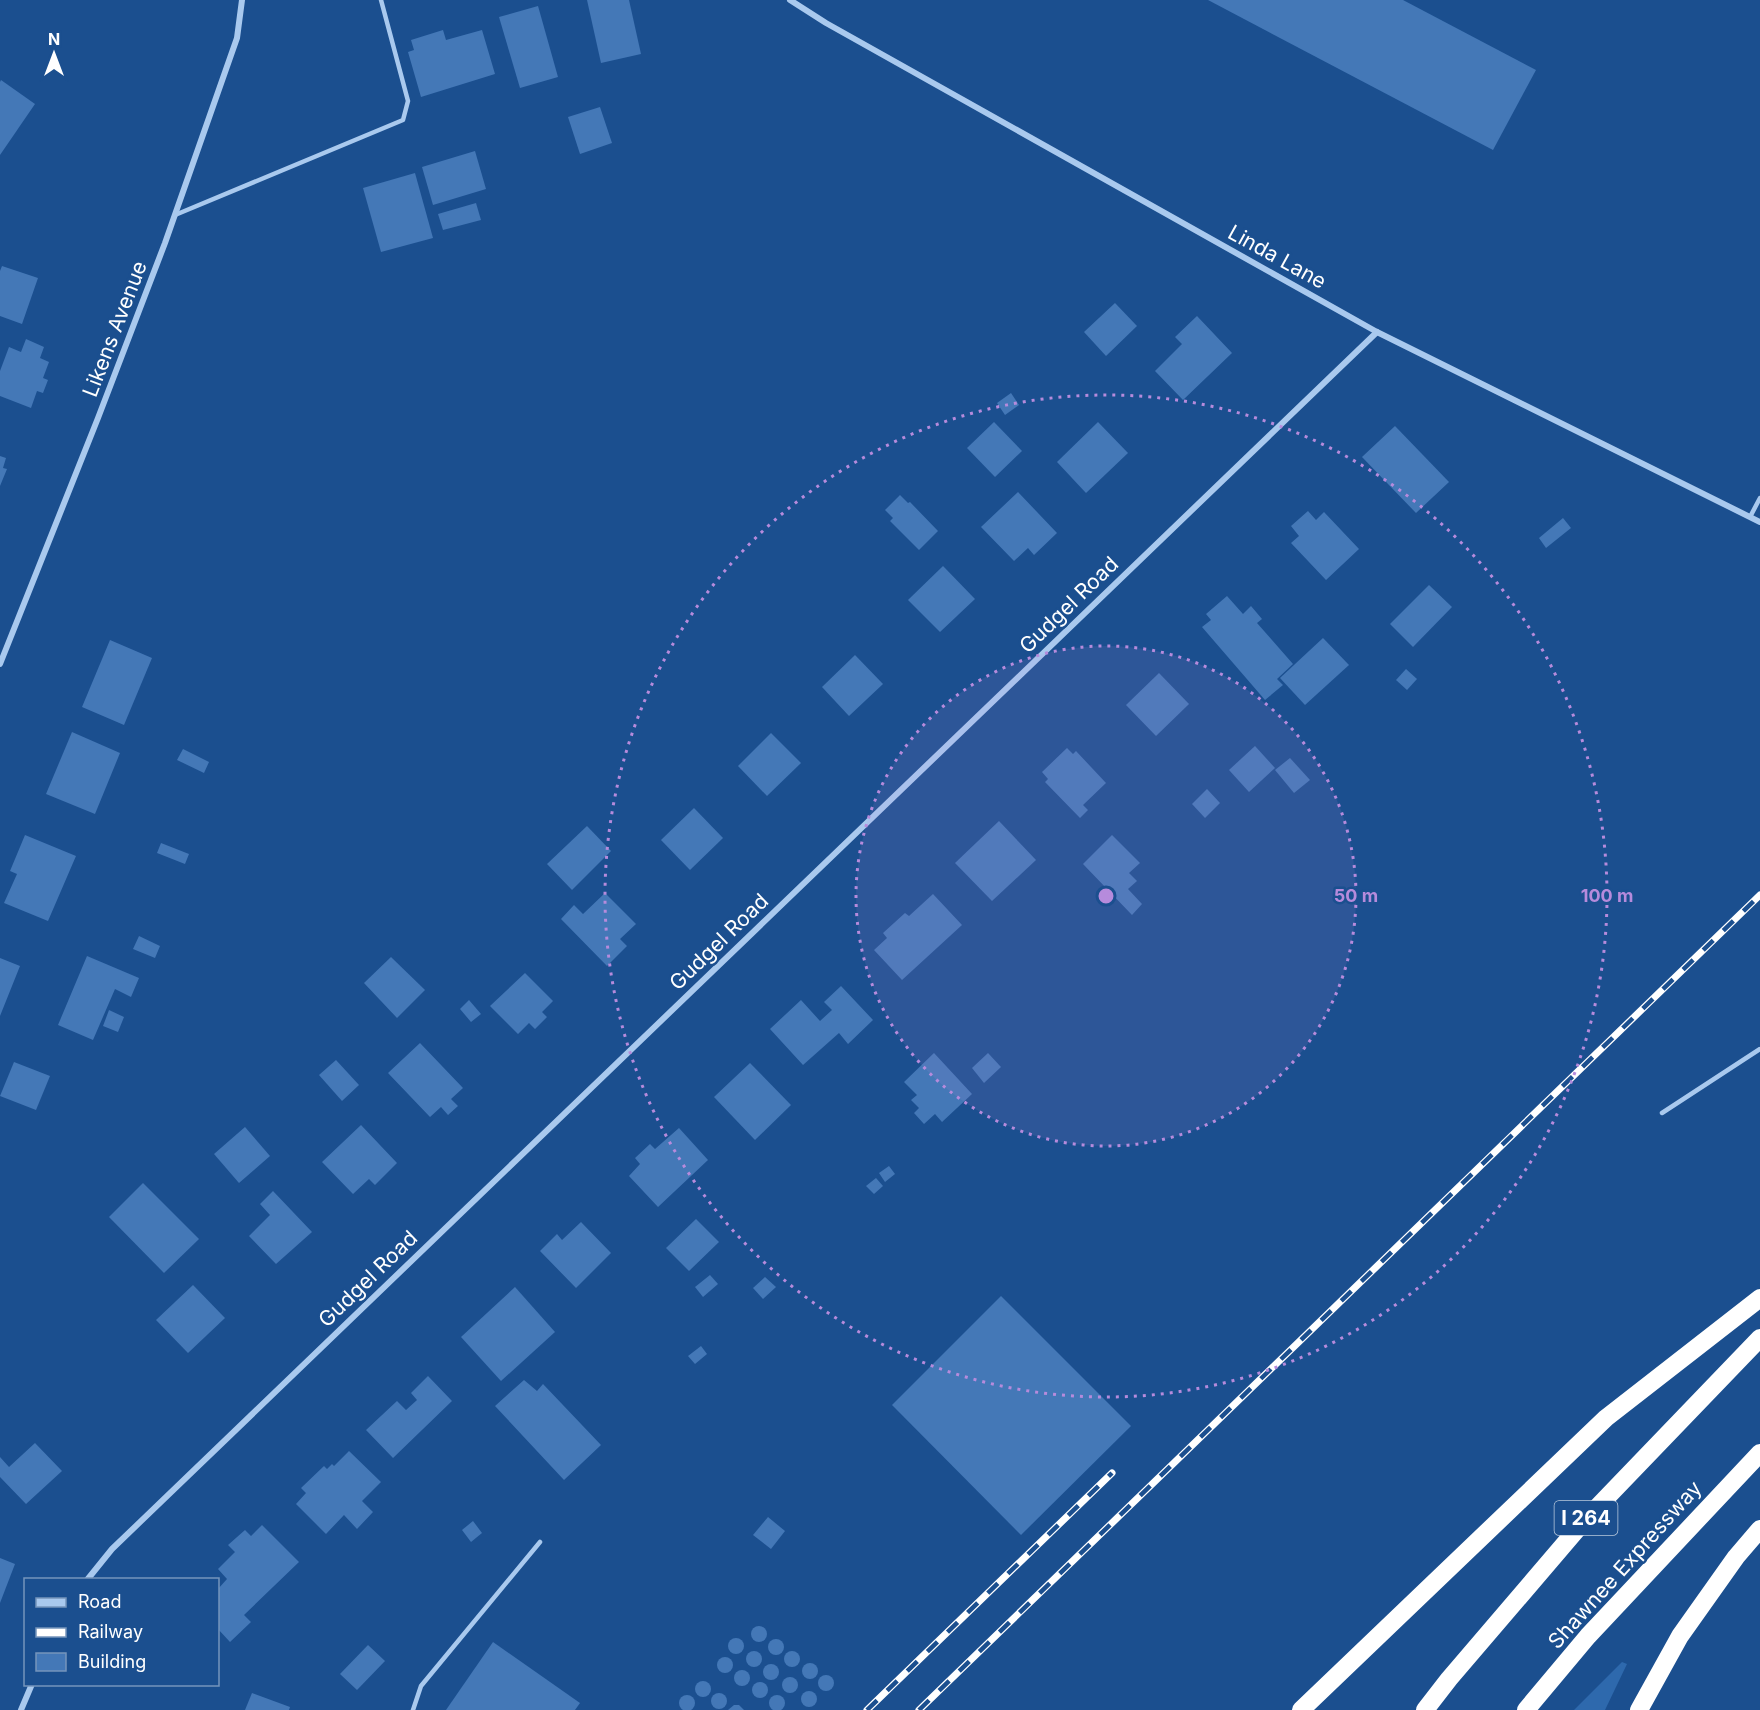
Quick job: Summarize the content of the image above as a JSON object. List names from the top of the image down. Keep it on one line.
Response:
{"streets":{"highway":["I 264","Shawnee Expressway"],"street":["Linda Lane","Likens Avenue","Gudgel Road"]},"crossings":[["Linda Lane","Gudgel Road"]],"legend":["Road","Railway","Building"],"north":"top","rings":["50 m","100 m"]}
